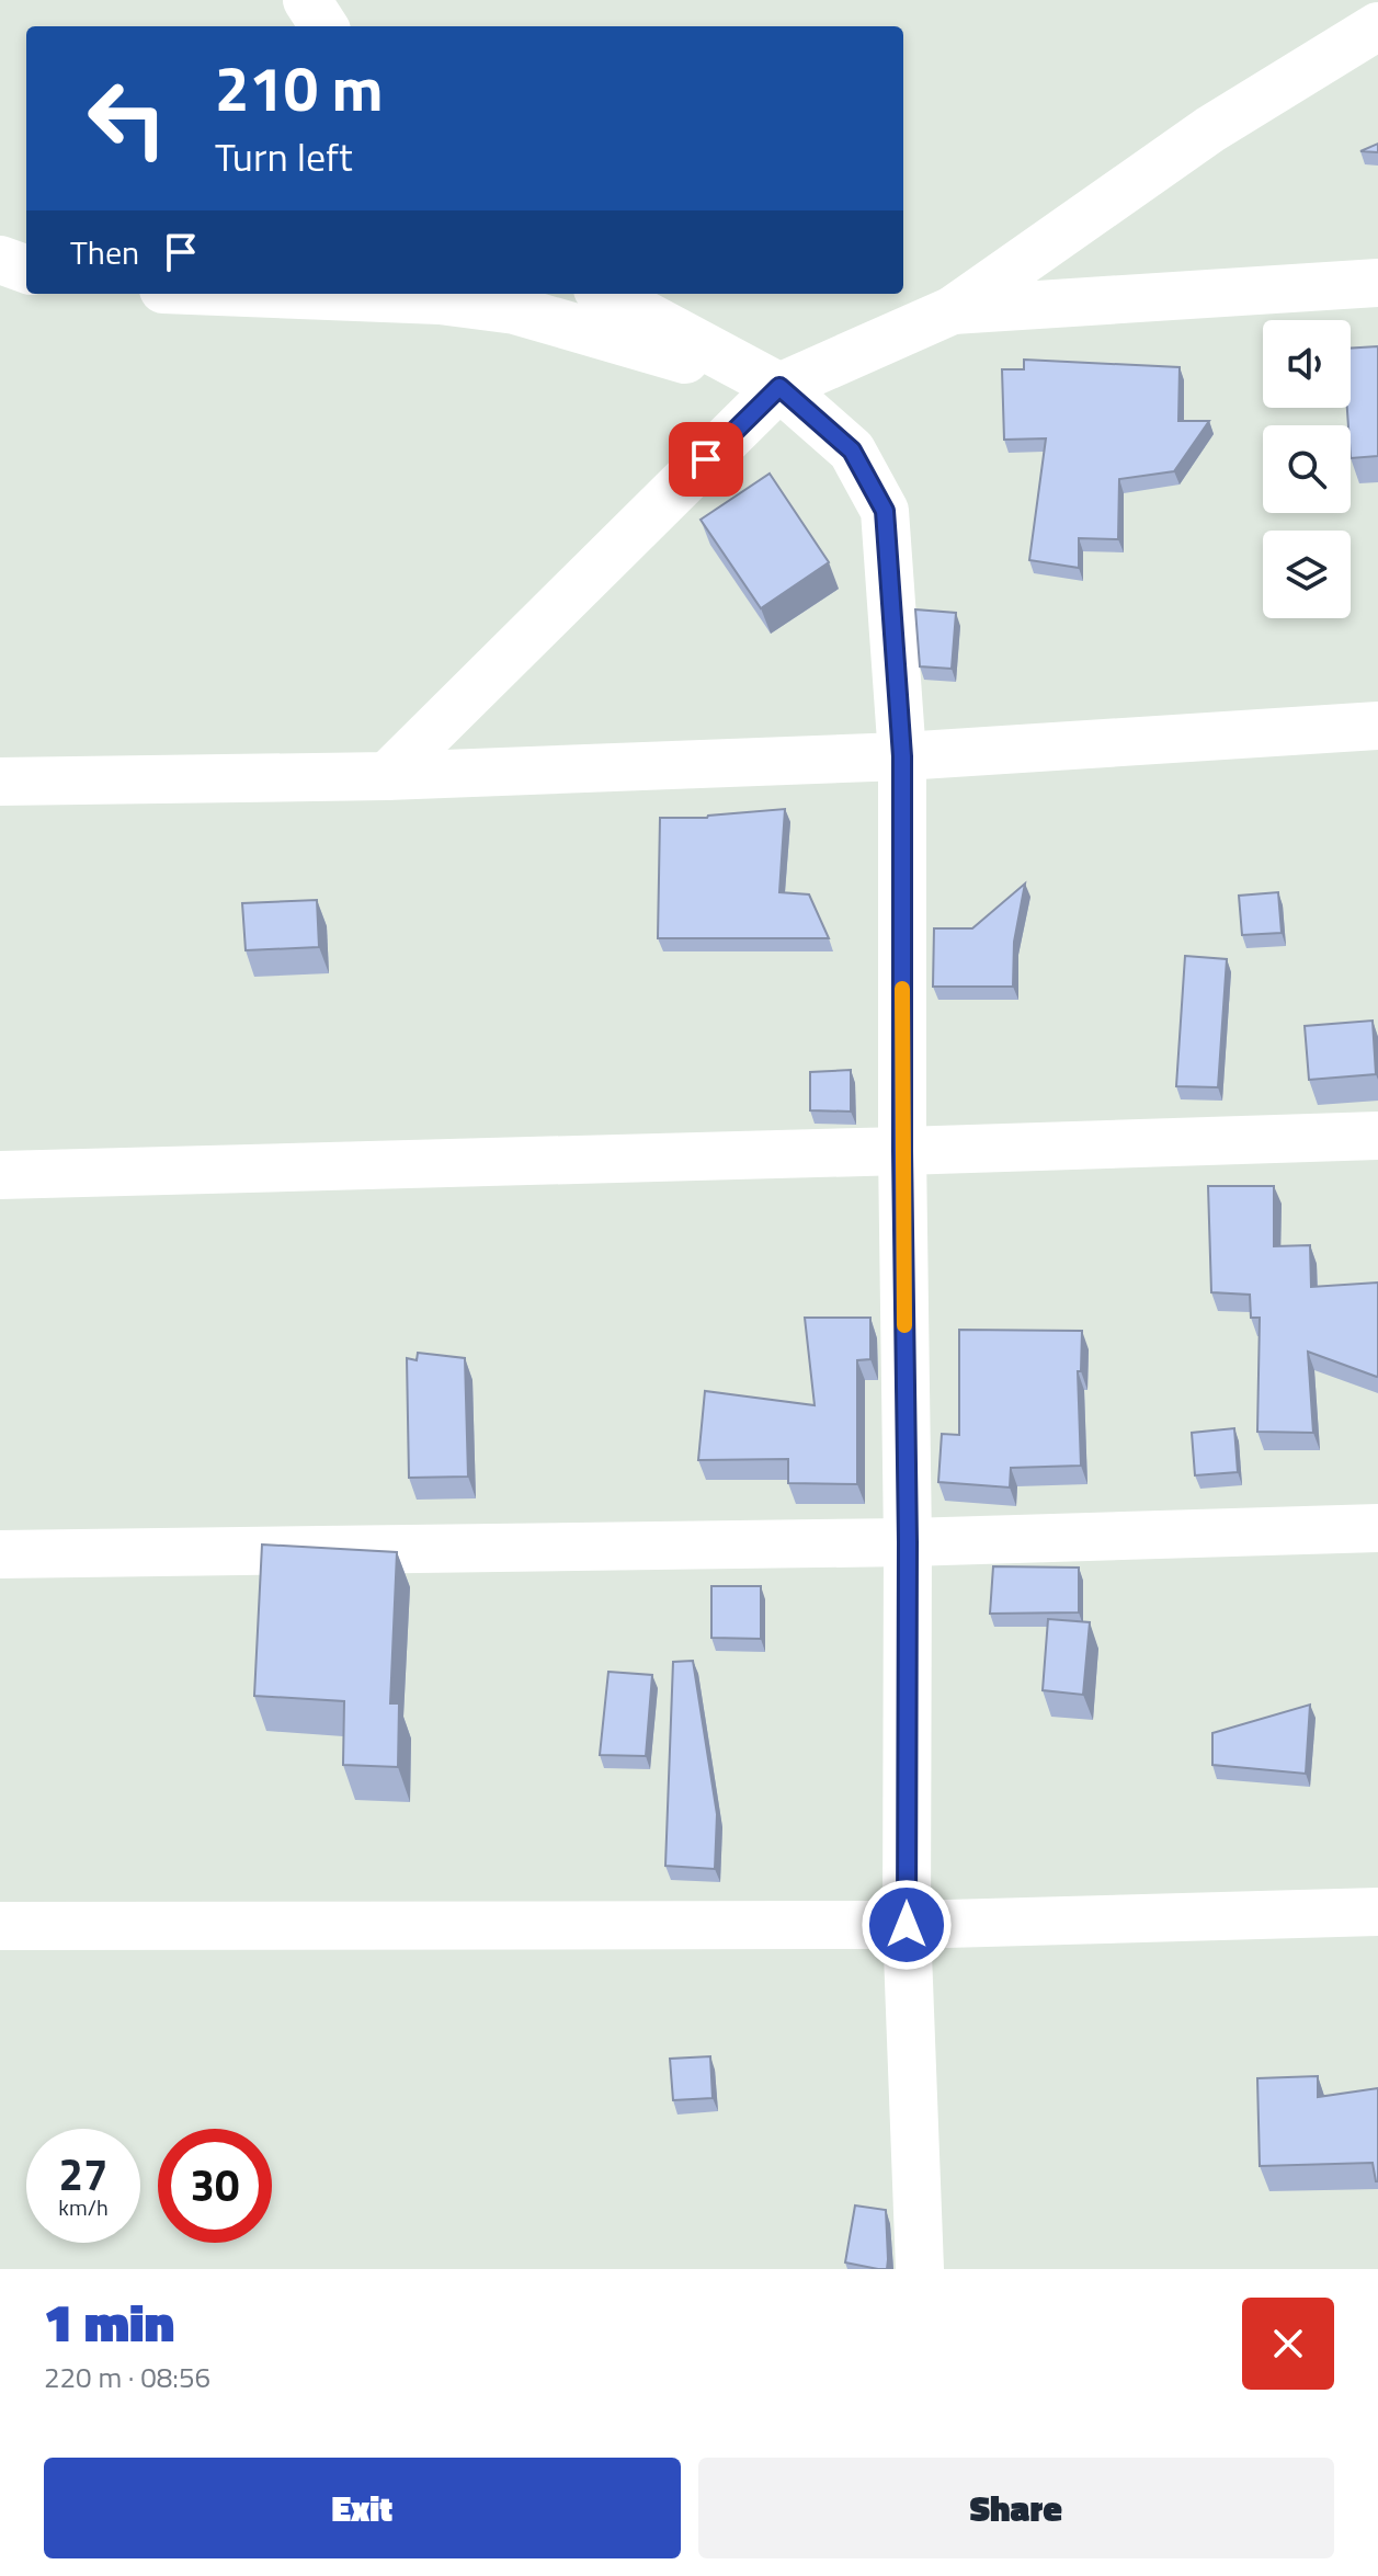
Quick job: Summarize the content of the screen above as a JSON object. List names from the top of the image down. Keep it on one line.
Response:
{"page":{"turn":["210 m","Turn left"],"then":"Then","speed":"27 km/h","limit":"30","heading":["1 min","220 m · 08:56"],"buttons":["Exit","Share"]}}
